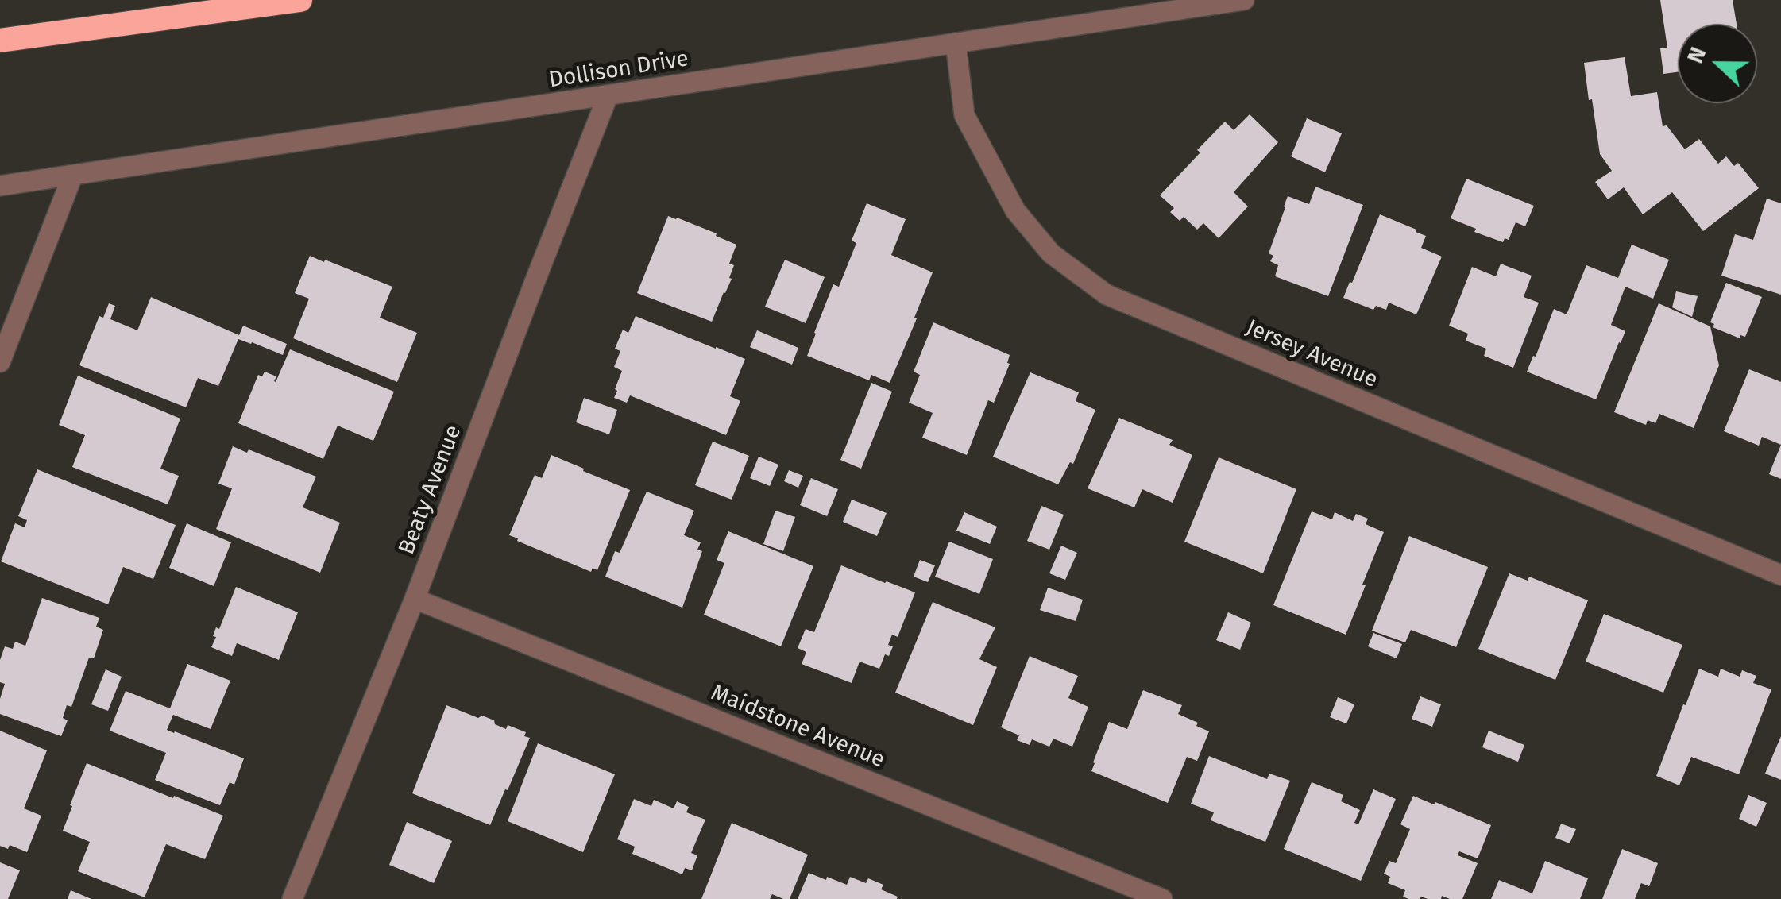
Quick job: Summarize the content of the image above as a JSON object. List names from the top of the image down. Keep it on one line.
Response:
{"streets":{"street":["Dollison Drive","Jersey Avenue","Beaty Avenue","Maidstone Avenue"]},"crossings":[["Dollison Drive","Jersey Avenue"],["Dollison Drive","Beaty Avenue"],["Beaty Avenue","Maidstone Avenue"]],"north":"left"}
